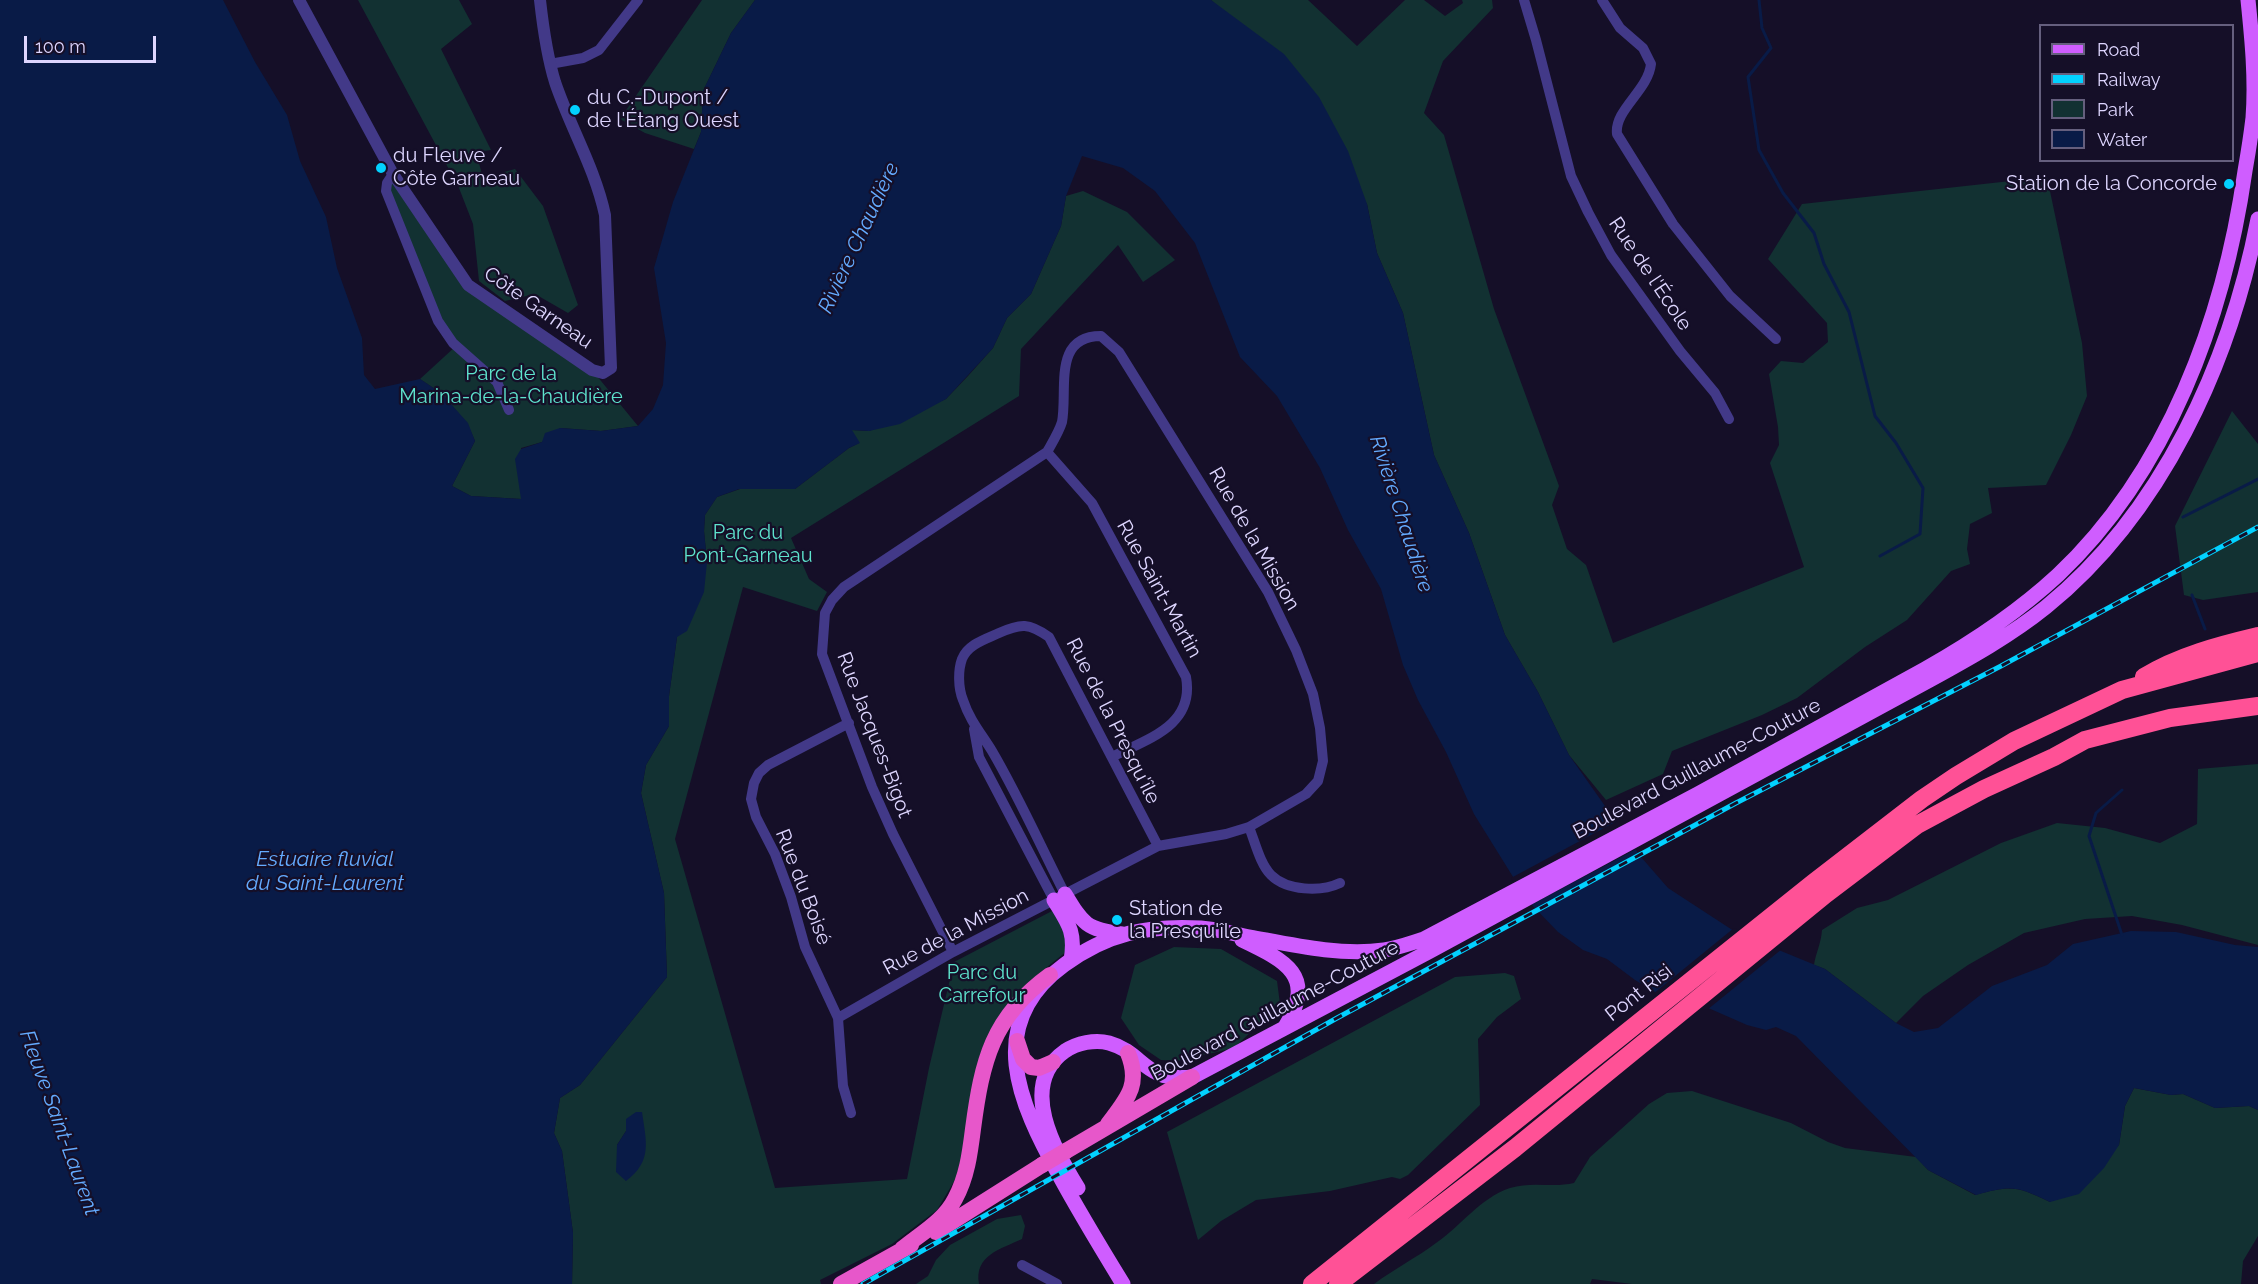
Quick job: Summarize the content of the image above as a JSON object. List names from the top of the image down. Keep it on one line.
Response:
{"streets":{"highway":["Boulevard Guillaume-Couture","Pont Risi"],"street":["Rue de l'École","Côte Garneau","Rue de la Mission","Rue Saint-Martin","Rue de la Presqu'île","Rue Jacques-Bigot","Rue du Boisé"]},"crossings":[["Rue de la Mission","Rue Saint-Martin"],["Rue de la Mission","Rue de la Presqu'île"],["Rue de la Mission","Rue Jacques-Bigot"],["Rue de la Mission","Rue du Boisé"],["Rue Saint-Martin","Rue de la Presqu'île"],["Rue Saint-Martin","Rue Jacques-Bigot"],["Rue Jacques-Bigot","Rue du Boisé"]],"water":["Rivière Chaudière","Estuaire fluvial du Saint-Laurent","Fleuve Saint-Laurent"],"parks":["Parc de la Marina-de-la-Chaudière","Parc du Pont-Garneau","Parc du Carrefour"],"places":["du C.-Dupont / de l'Étang Ouest","du Fleuve / Côte Garneau","Station de la Concorde","Station de la Presqu'île"],"legend":["Road","Railway","Park","Water"],"scale_bar":"100 m"}
